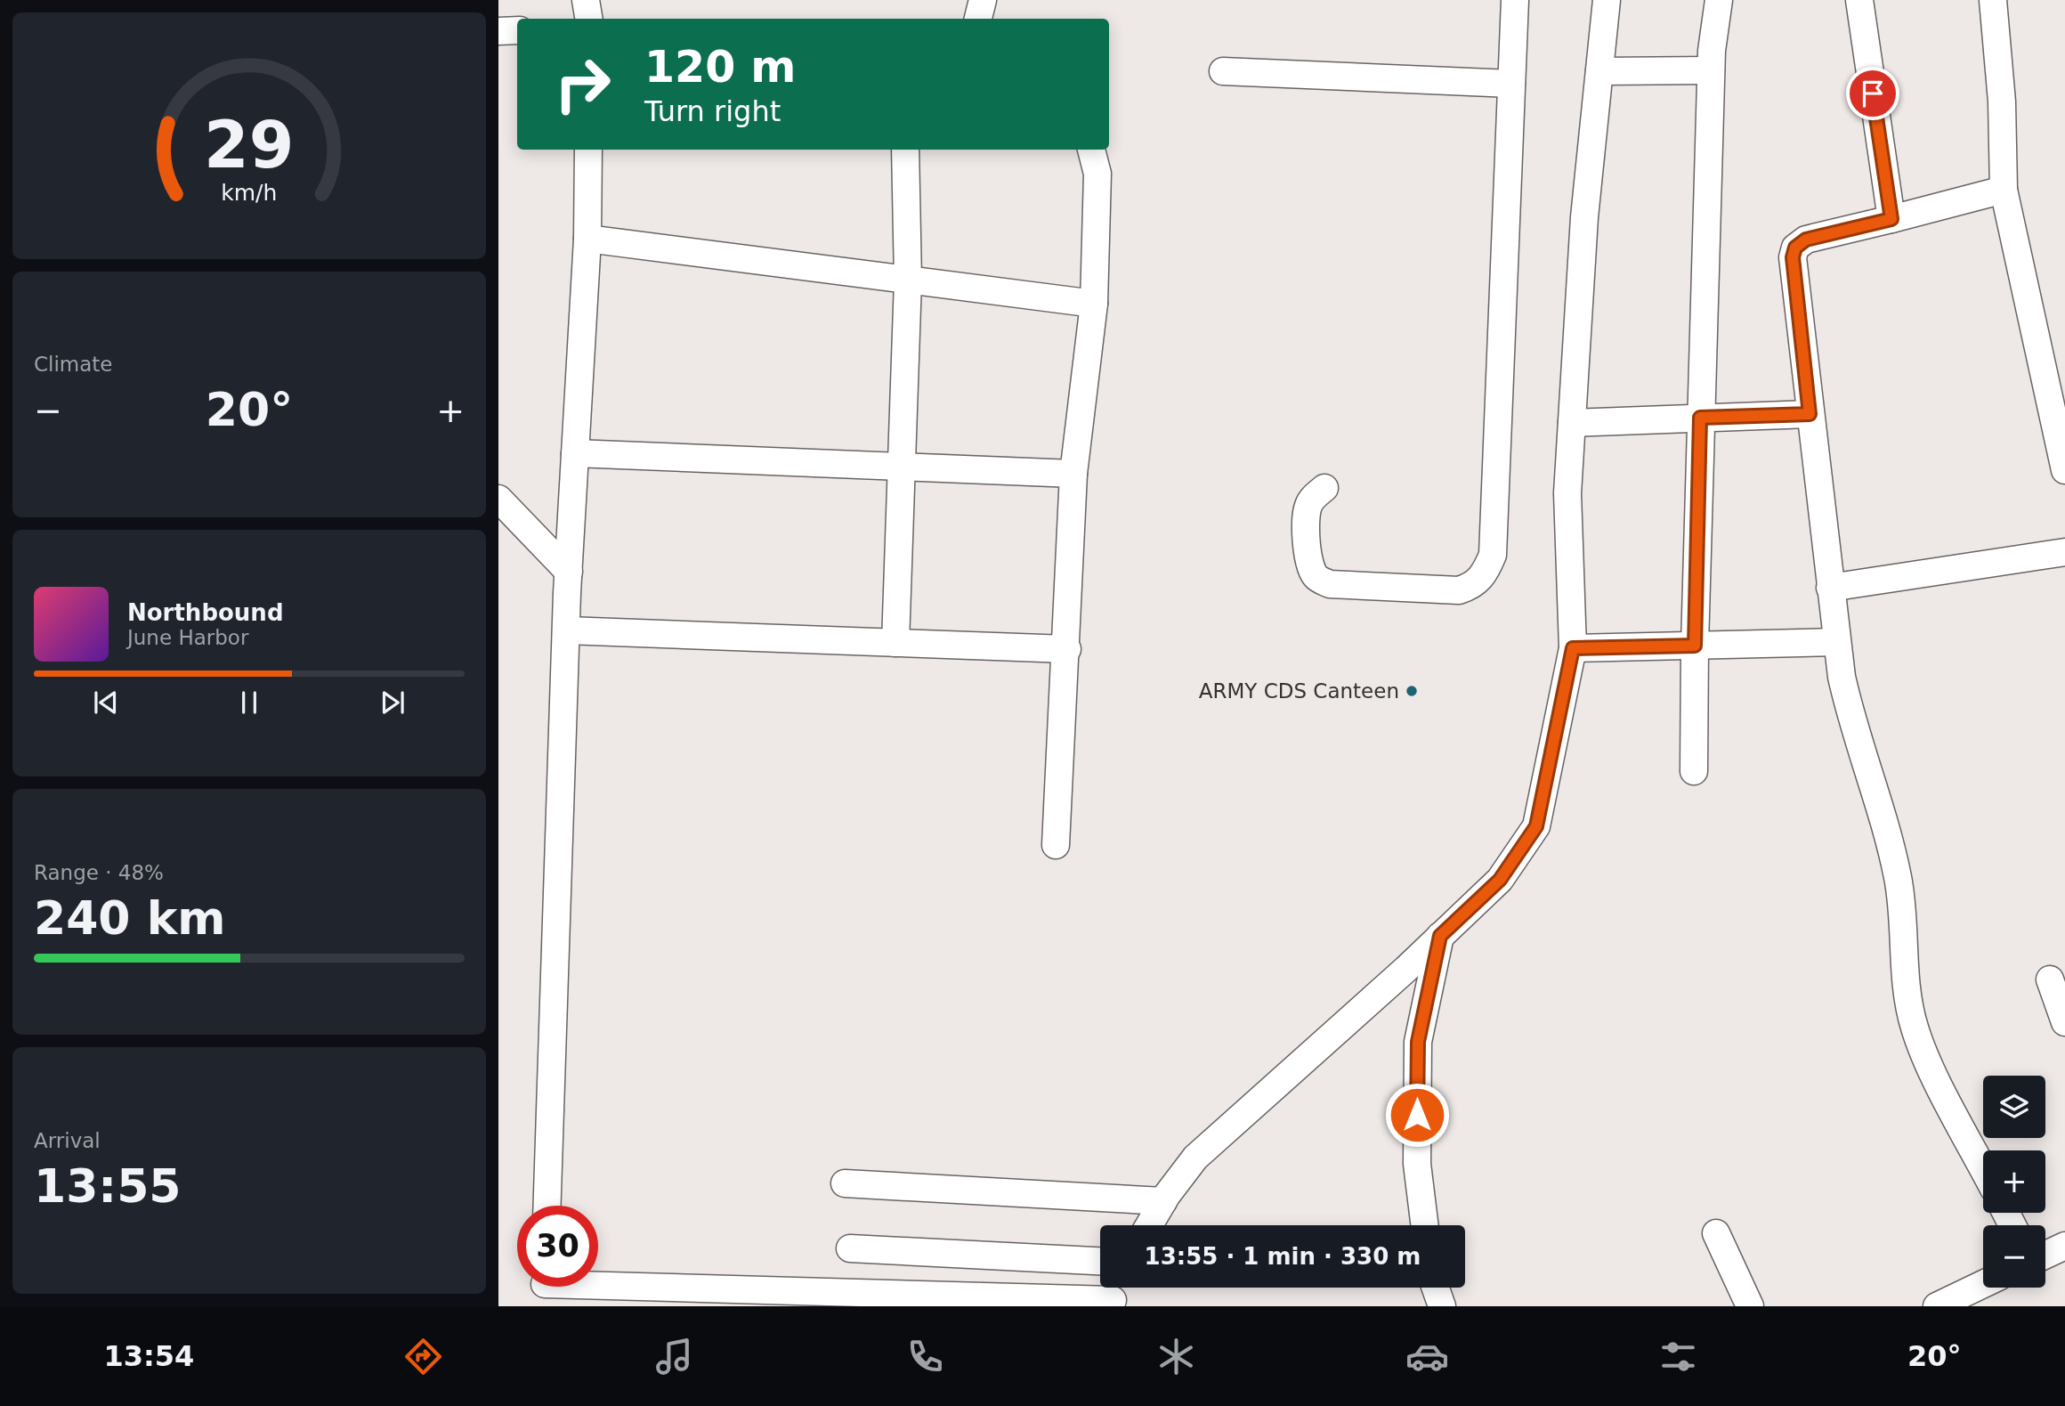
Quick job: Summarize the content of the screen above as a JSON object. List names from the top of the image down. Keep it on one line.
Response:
{"places":["ARMY CDS Canteen"],"page":{"turn":["120 m","Turn right"],"tile":["Climate",["Range · 48%","240 km"],["Arrival","13:55"]],"heat":["−","20°","+"],"song":["Northbound","June Harbor"],"map_buttons":["+","−"],"limit":"30","trip":"13:55 · 1 min · 330 m","tabs":["13:54","20°"],"gauge":["29","km/h"]}}
